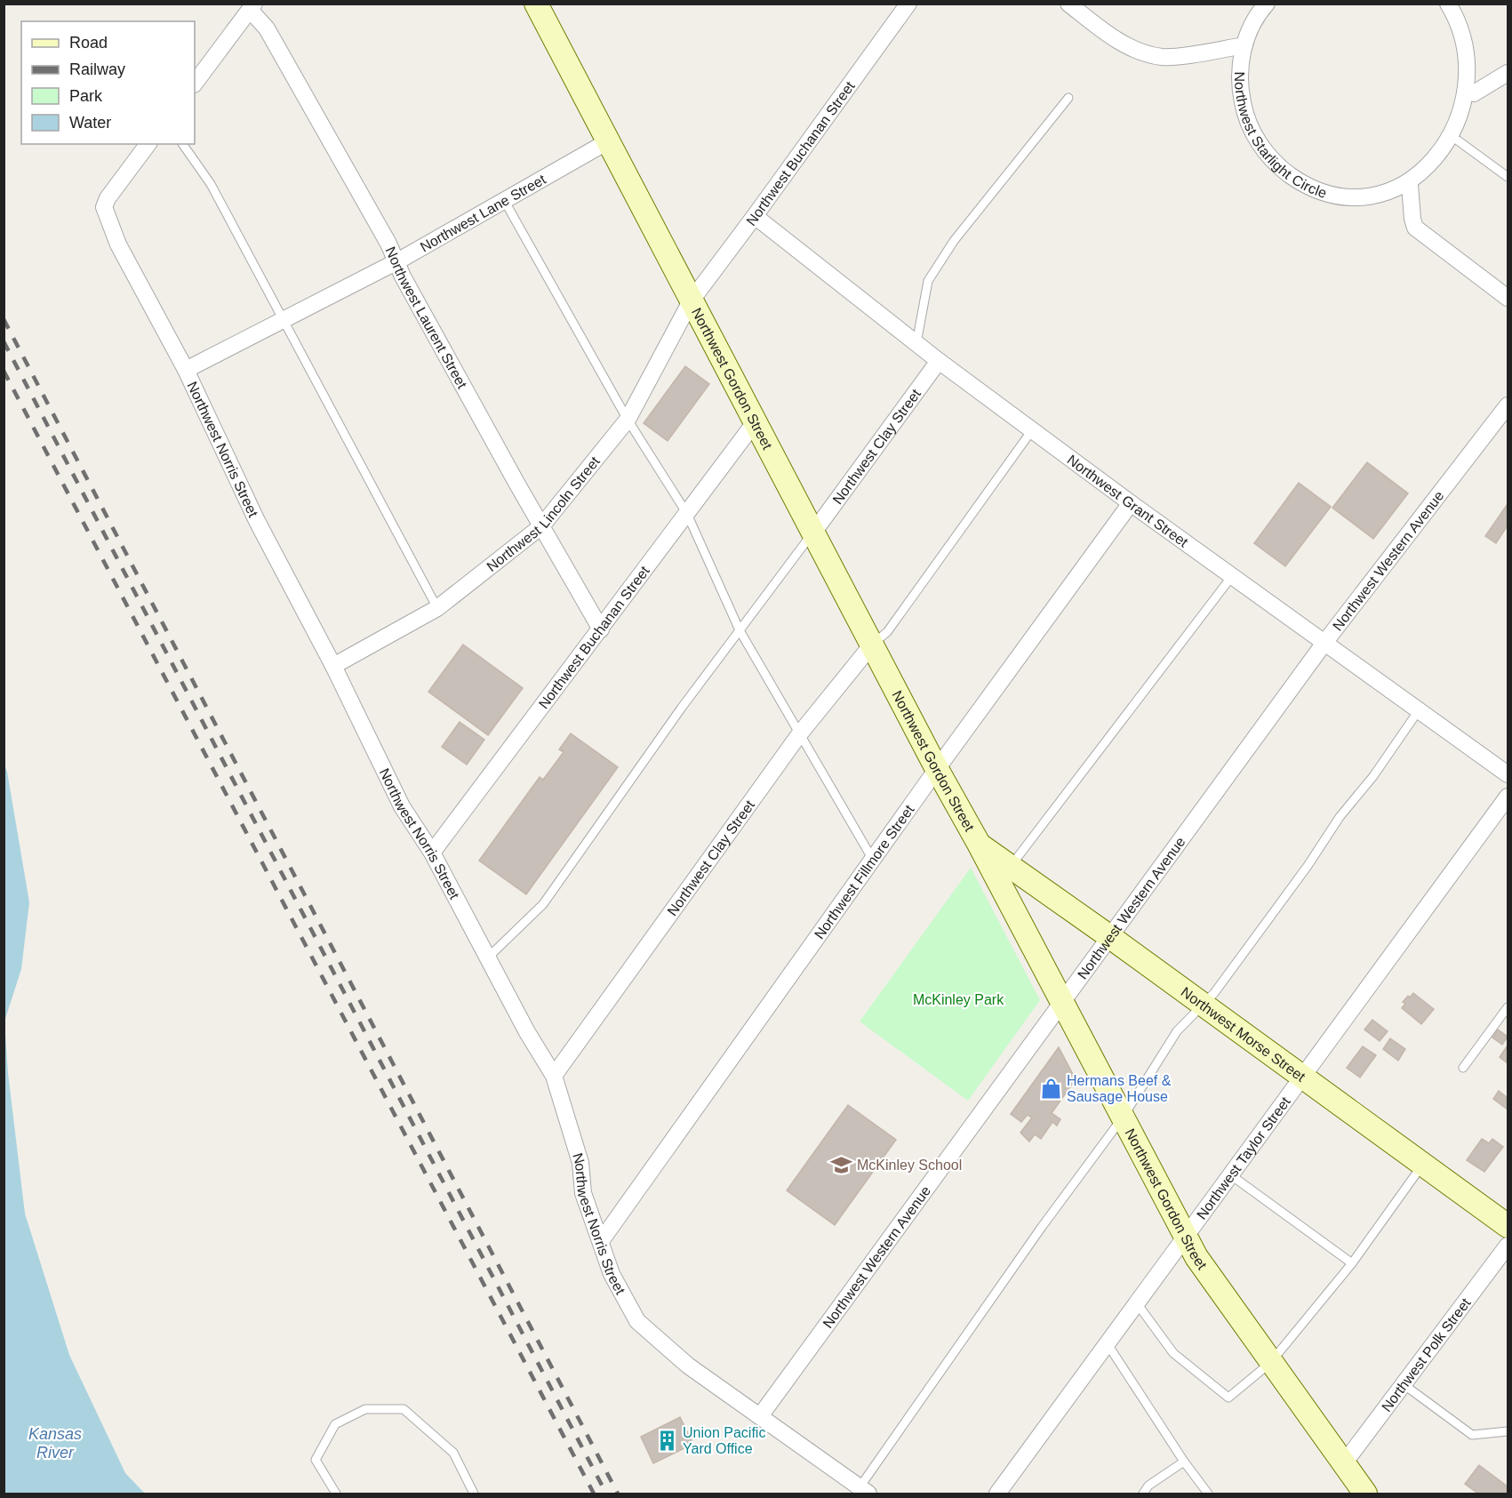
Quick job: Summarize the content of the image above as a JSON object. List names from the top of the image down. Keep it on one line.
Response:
{"streets":{"main road":["Northwest Gordon Street","Northwest Morse Street"],"street":["Northwest Starlight Circle","Northwest Buchanan Street","Northwest Lane Street","Northwest Laurent Street","Northwest Clay Street","Northwest Norris Street","Northwest Grant Street","Northwest Lincoln Street","Northwest Western Avenue","Northwest Fillmore Street","Northwest Taylor Street","Northwest Polk Street"]},"crossings":[["Northwest Buchanan Street","Northwest Laurent Street"],["Northwest Buchanan Street","Northwest Gordon Street"],["Northwest Buchanan Street","Northwest Norris Street"],["Northwest Buchanan Street","Northwest Grant Street"],["Northwest Buchanan Street","Northwest Lincoln Street"],["Northwest Lane Street","Northwest Laurent Street"],["Northwest Lane Street","Northwest Gordon Street"],["Northwest Lane Street","Northwest Norris Street"],["Northwest Laurent Street","Northwest Lincoln Street"],["Northwest Gordon Street","Northwest Clay Street"],["Northwest Gordon Street","Northwest Lincoln Street"],["Northwest Gordon Street","Northwest Western Avenue"],["Northwest Gordon Street","Northwest Fillmore Street"],["Northwest Gordon Street","Northwest Morse Street"],["Northwest Gordon Street","Northwest Taylor Street"],["Northwest Gordon Street","Northwest Polk Street"],["Northwest Clay Street","Northwest Norris Street"],["Northwest Clay Street","Northwest Grant Street"],["Northwest Norris Street","Northwest Lincoln Street"],["Northwest Norris Street","Northwest Western Avenue"],["Northwest Norris Street","Northwest Fillmore Street"],["Northwest Grant Street","Northwest Western Avenue"],["Northwest Grant Street","Northwest Fillmore Street"],["Northwest Western Avenue","Northwest Morse Street"],["Northwest Morse Street","Northwest Taylor Street"]],"water":["Kansas River"],"parks":["McKinley Park"],"places":{"shop":["Hermans Beef & Sausage House"],"school or university":["McKinley School"],"building":["Union Pacific Yard Office"]},"legend":["Road","Railway","Park","Water"]}
